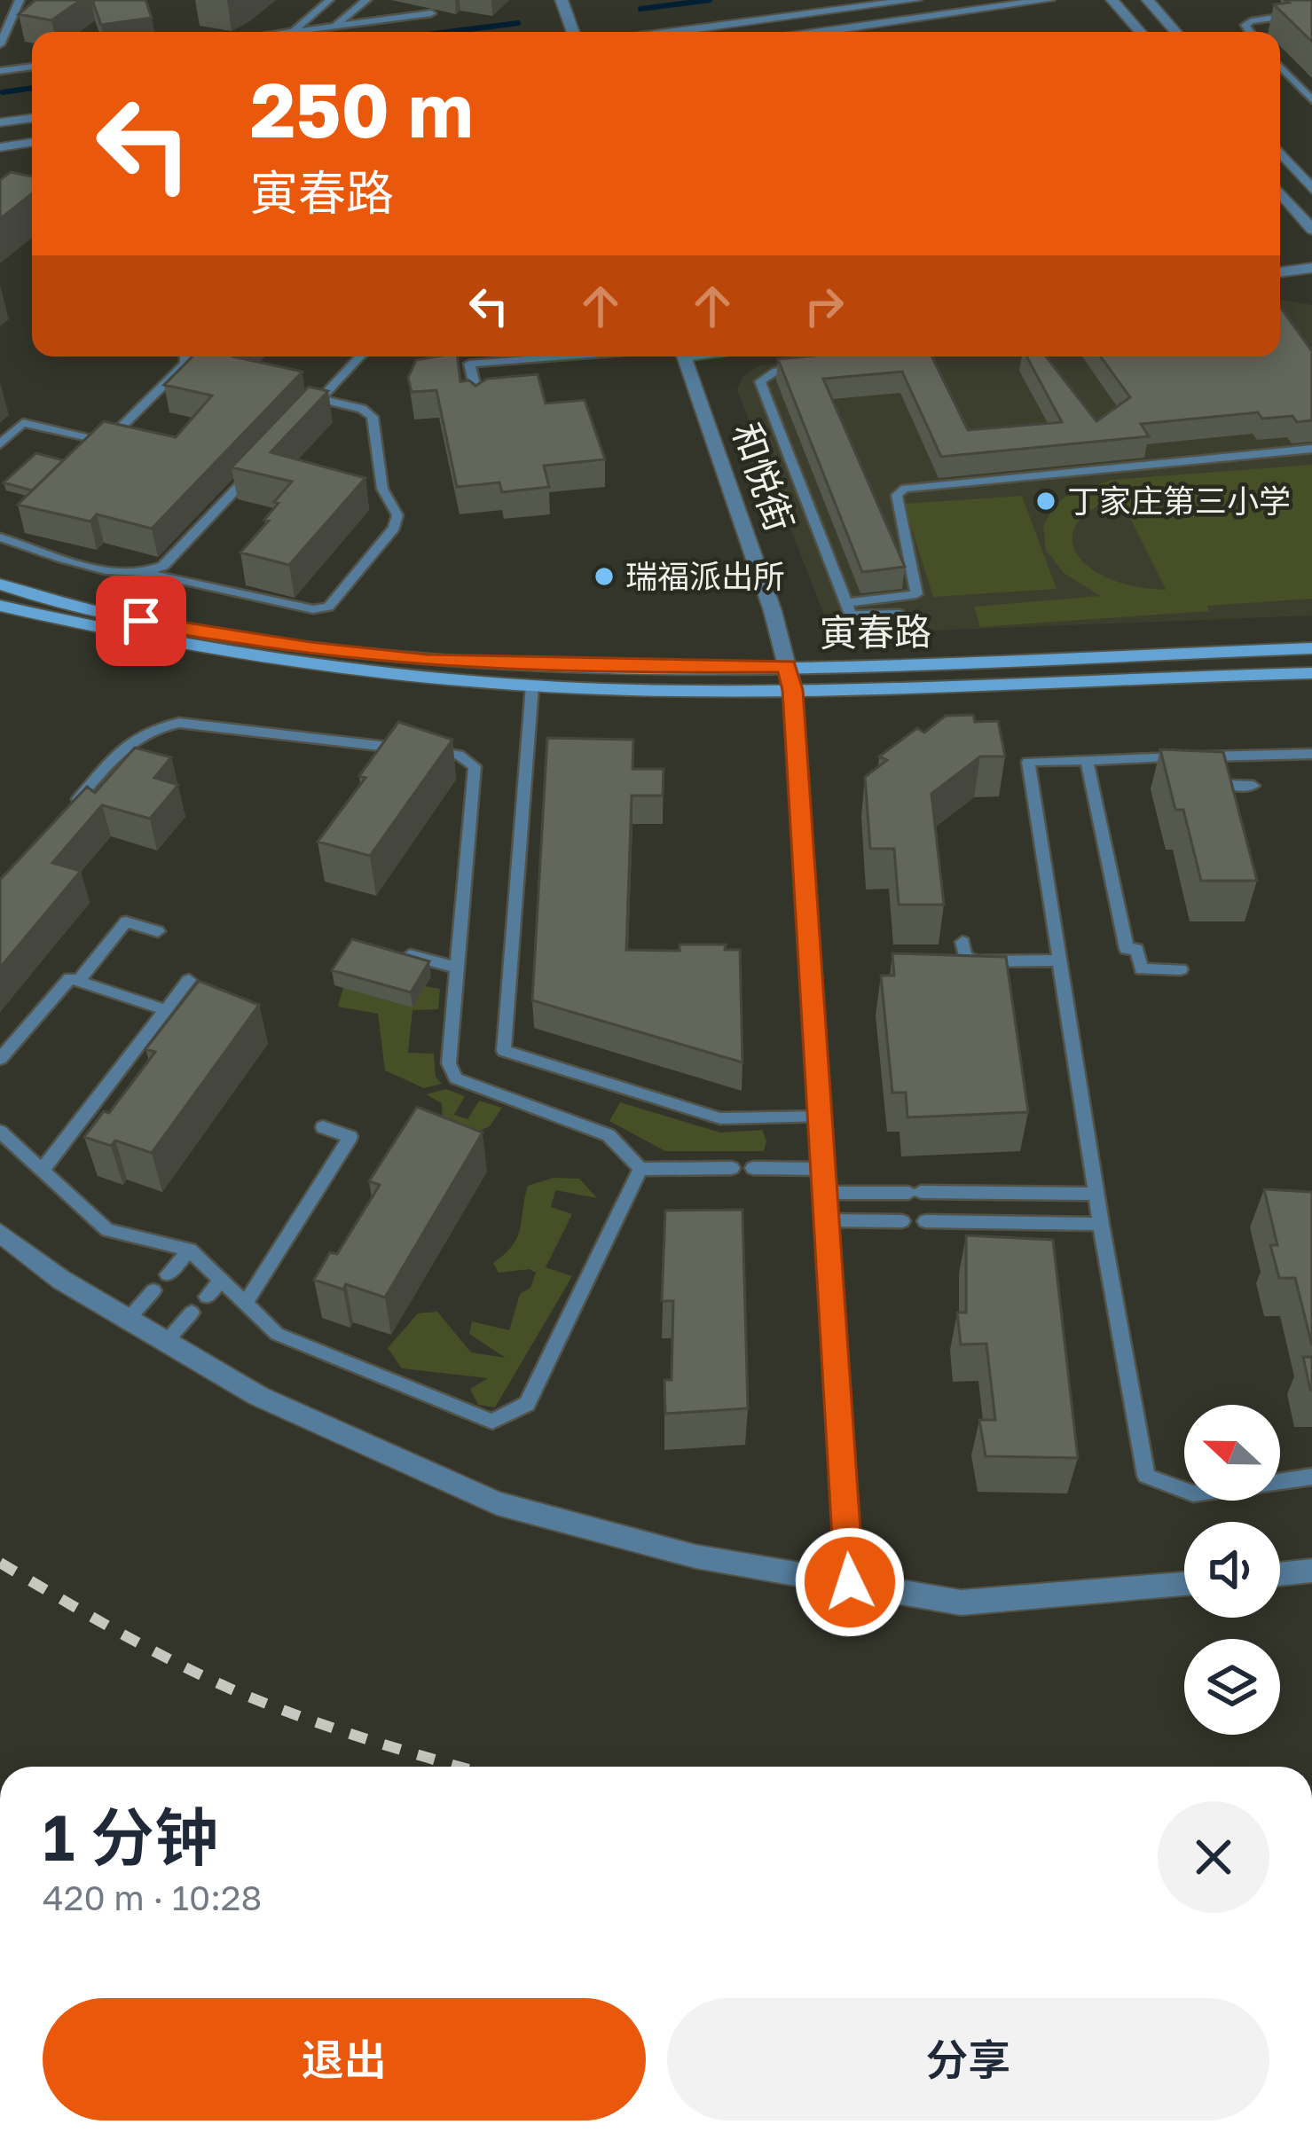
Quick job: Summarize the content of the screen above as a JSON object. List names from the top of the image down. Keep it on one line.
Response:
{"streets":{"main road":["寅春路"],"street":["和悦街"]},"crossings":[["和悦街","寅春路"]],"places":["丁家庄第三小学","瑞福派出所"],"north":"left","page":{"turn":["250 m","寅春路"],"heading":["1 分钟","420 m · 10:28"],"buttons":["退出","分享"]}}
